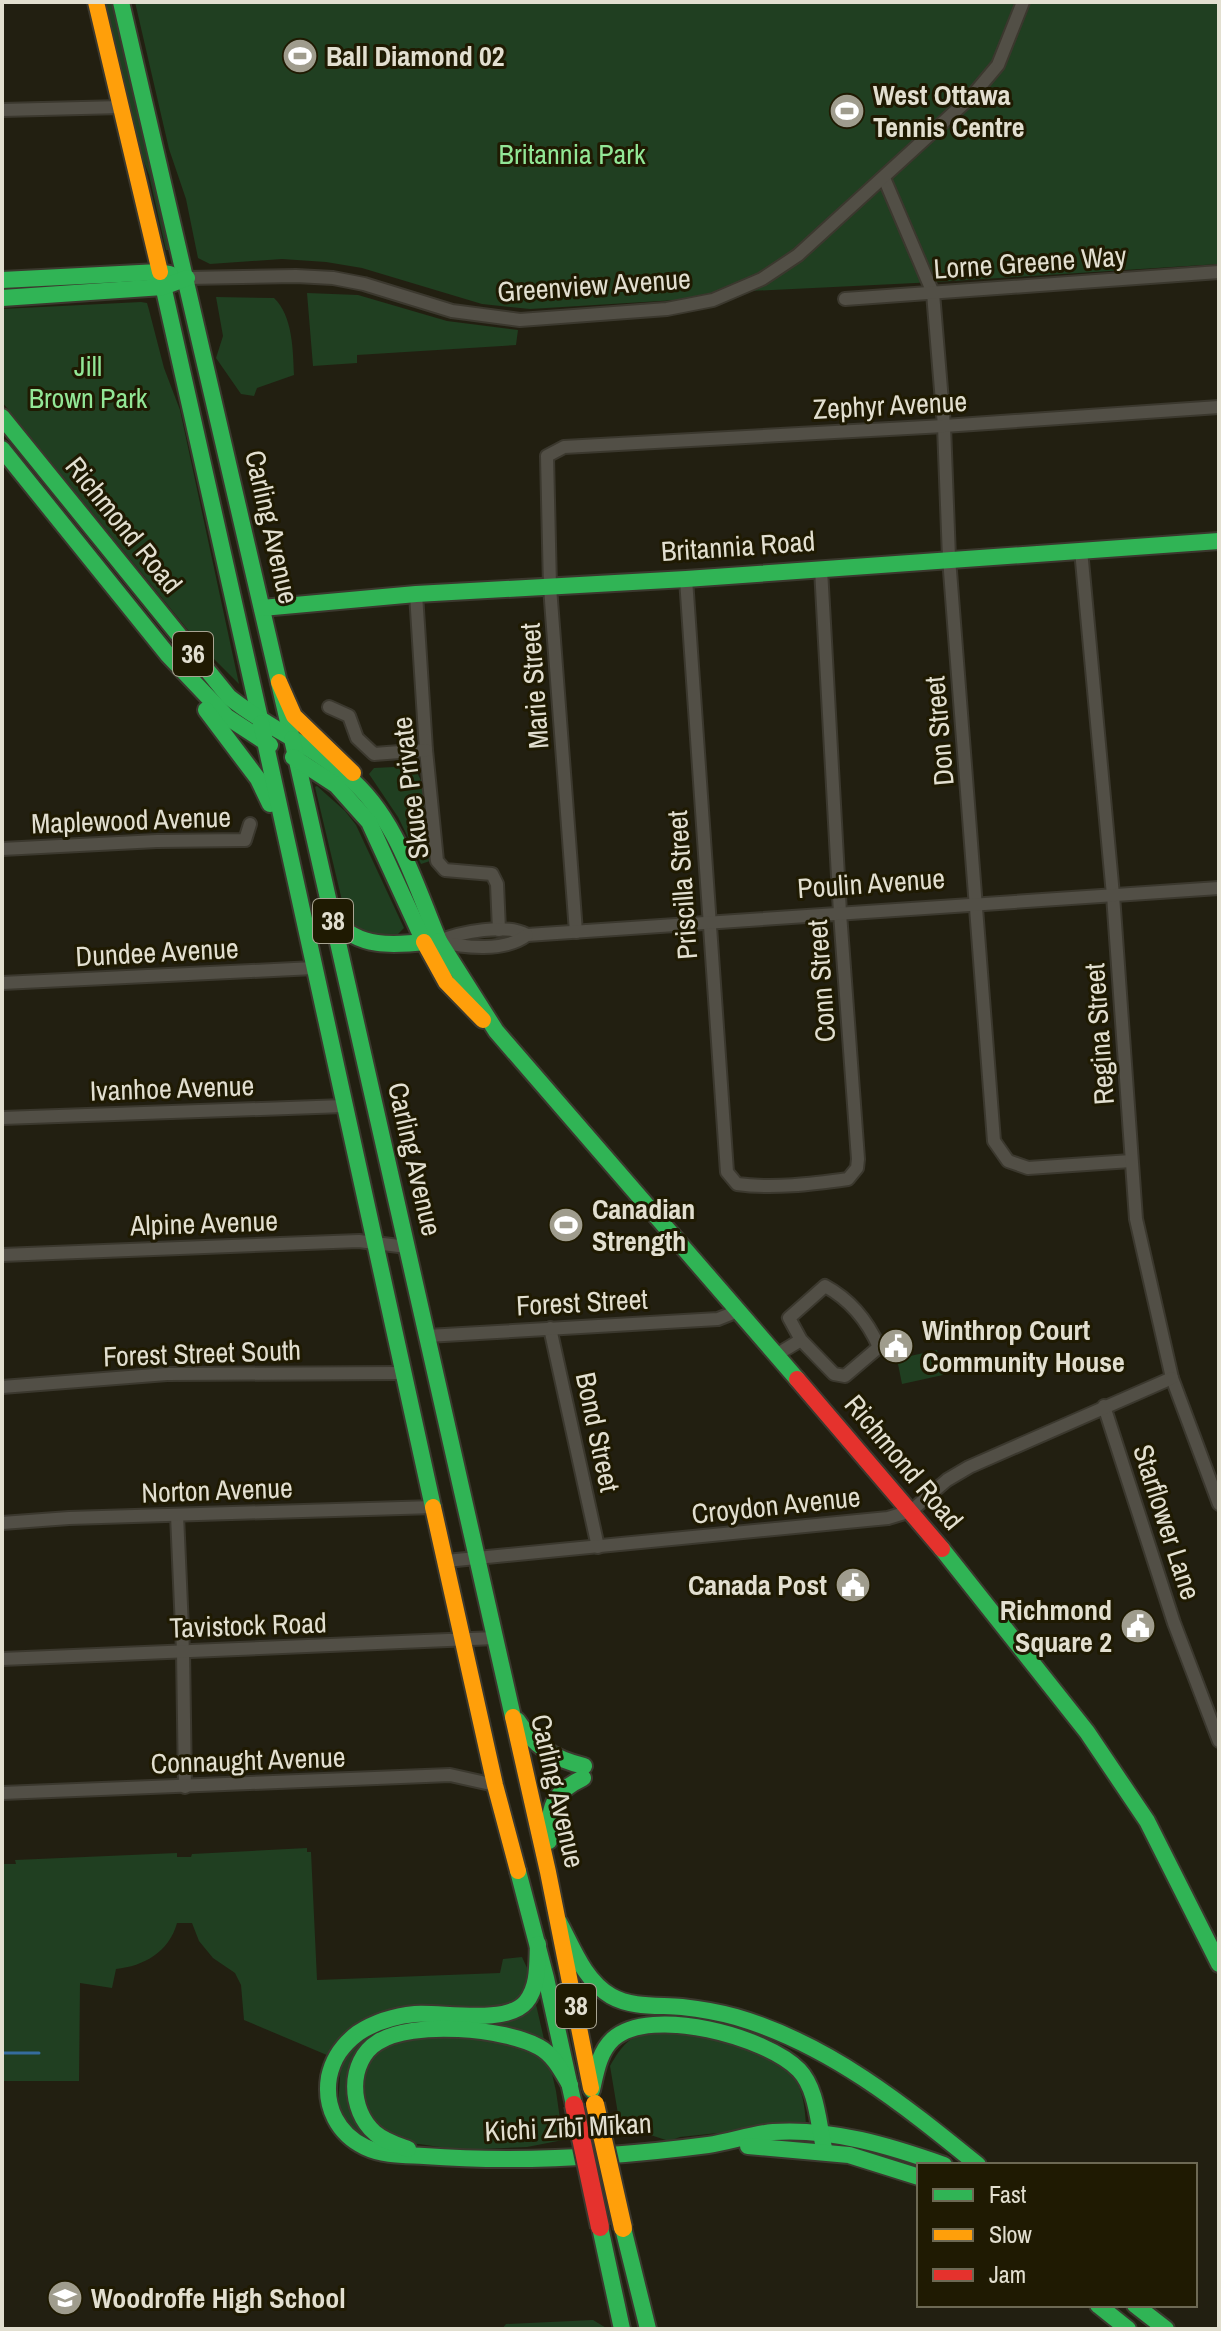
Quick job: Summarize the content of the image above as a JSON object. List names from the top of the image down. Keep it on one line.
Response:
{"streets":{"main road":["Richmond Road","Carling Avenue","Britannia Road","36","Poulin Avenue","38","Kichi Zībī Mīkan"],"street":["Lorne Greene Way","Greenview Avenue","Zephyr Avenue","Marie Street","Don Street","Skuce Private","Maplewood Avenue","Priscilla Street","Dundee Avenue","Conn Street","Regina Street","Ivanhoe Avenue","Alpine Avenue","Forest Street","Forest Street South","Bond Street","Norton Avenue","Croydon Avenue","Starflower Lane","Tavistock Road","Connaught Avenue"]},"crossings":[["Lorne Greene Way","Don Street"],["Greenview Avenue","Carling Avenue"],["Greenview Avenue","Don Street"],["Zephyr Avenue","Marie Street"],["Zephyr Avenue","Don Street"],["Richmond Road","Carling Avenue"],["Richmond Road","Poulin Avenue"],["Richmond Road","Forest Street"],["Richmond Road","Croydon Avenue"],["Carling Avenue","Britannia Road"],["Carling Avenue","Dundee Avenue"],["Carling Avenue","Ivanhoe Avenue"],["Carling Avenue","Alpine Avenue"],["Carling Avenue","Forest Street"],["Carling Avenue","Forest Street South"],["Carling Avenue","Norton Avenue"],["Carling Avenue","Croydon Avenue"],["Carling Avenue","Tavistock Road"],["Carling Avenue","Connaught Avenue"],["Carling Avenue","Kichi Zībī Mīkan"],["Britannia Road","Marie Street"],["Britannia Road","Don Street"],["Britannia Road","Skuce Private"],["Britannia Road","Priscilla Street"],["Britannia Road","Conn Street"],["Britannia Road","Regina Street"],["Marie Street","Poulin Avenue"],["Don Street","Poulin Avenue"],["Don Street","Regina Street"],["Skuce Private","Poulin Avenue"],["Poulin Avenue","Priscilla Street"],["Poulin Avenue","Conn Street"],["Poulin Avenue","Regina Street"],["Priscilla Street","Conn Street"],["Regina Street","Croydon Avenue"],["Forest Street","Bond Street"],["Bond Street","Croydon Avenue"],["Croydon Avenue","Starflower Lane"]],"parks":["Britannia Park","Jill Brown Park"],"places":{"sports":["Ball Diamond 02","West Ottawa Tennis Centre","Canadian Strength"],"public building":["Winthrop Court Community House","Canada Post","Richmond Square 2"],"school or university":["Woodroffe High School"]},"legend":["Fast","Slow","Jam"]}
